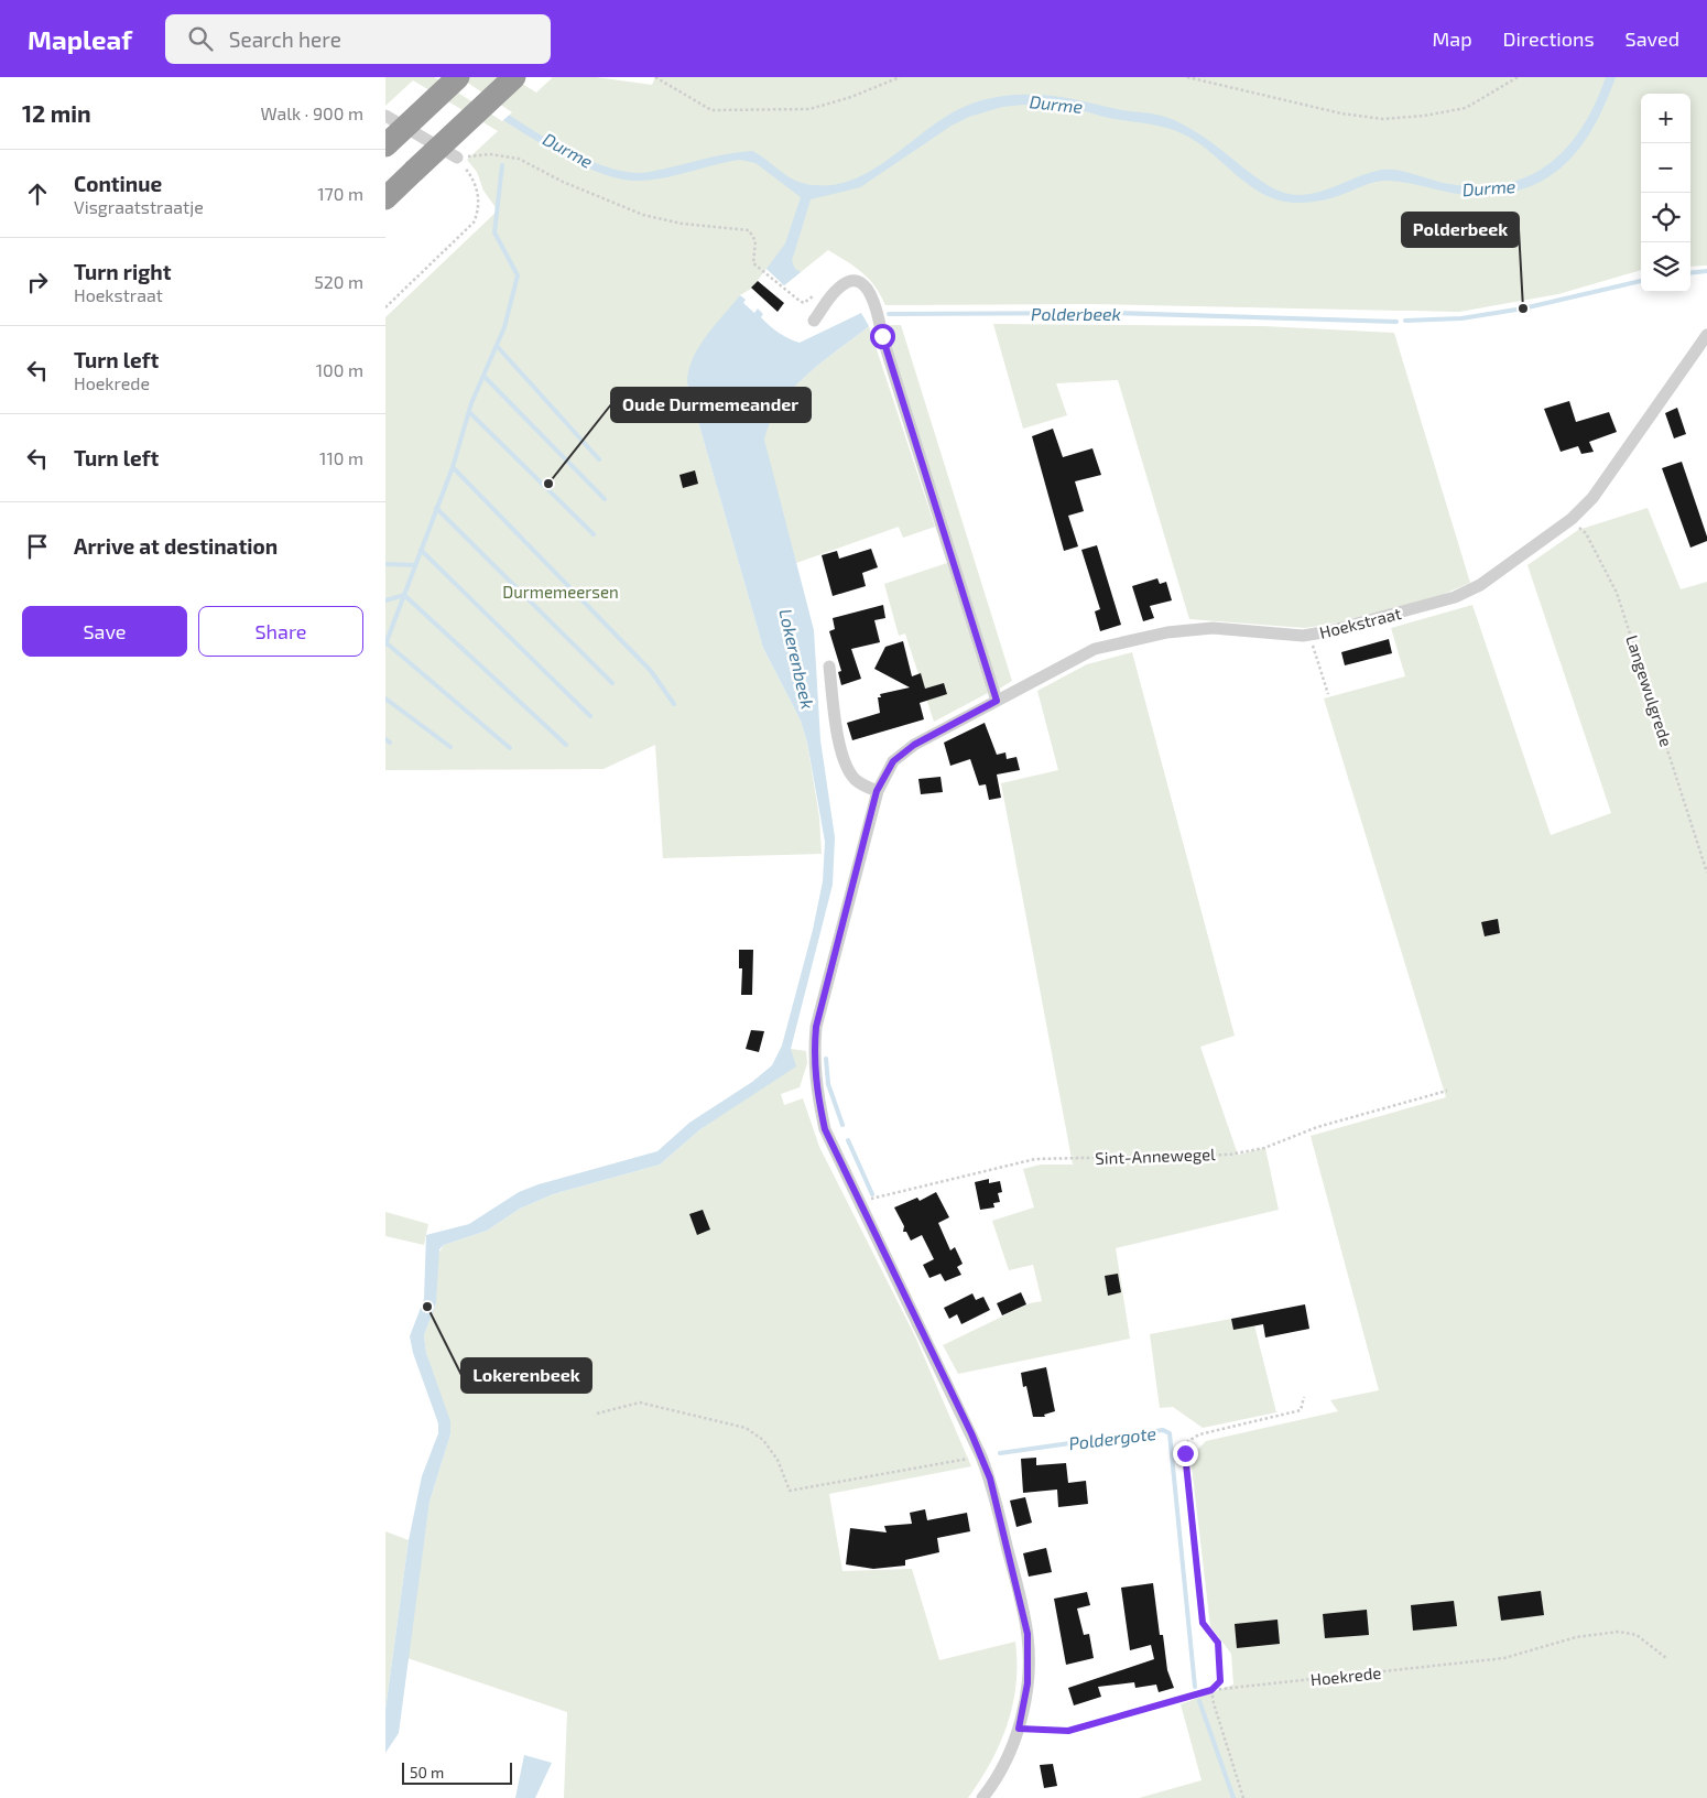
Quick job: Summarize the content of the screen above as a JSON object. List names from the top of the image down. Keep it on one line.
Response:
{"streets":{"street":["Hoekstraat"],"path":["Langewulgrede","Sint-Annewegel","Hoekrede"]},"crossings":[["Hoekstraat","Langewulgrede"],["Hoekstraat","Sint-Annewegel"],["Hoekstraat","Hoekrede"]],"water":["Durme","Polderbeek","Lokerenbeek","Poldergote"],"parks":["Durmemeersen"],"places":["Polderbeek","Oude Durmemeander","Lokerenbeek"],"scale_bar":"50 m","page":{"header":"Mapleaf","search":"Search here","nav":["Map","Directions","Saved"],"heading":["12 min","Walk · 900 m"],"map_buttons":["+","−"],"list":[["Continue","Visgraatstraatje","170 m"],["Turn right","Hoekstraat","520 m"],["Turn left","Hoekrede","100 m"],["Turn left","110 m"],"Arrive at destination"],"buttons":["Save","Share"],"scale":"50 m"}}
